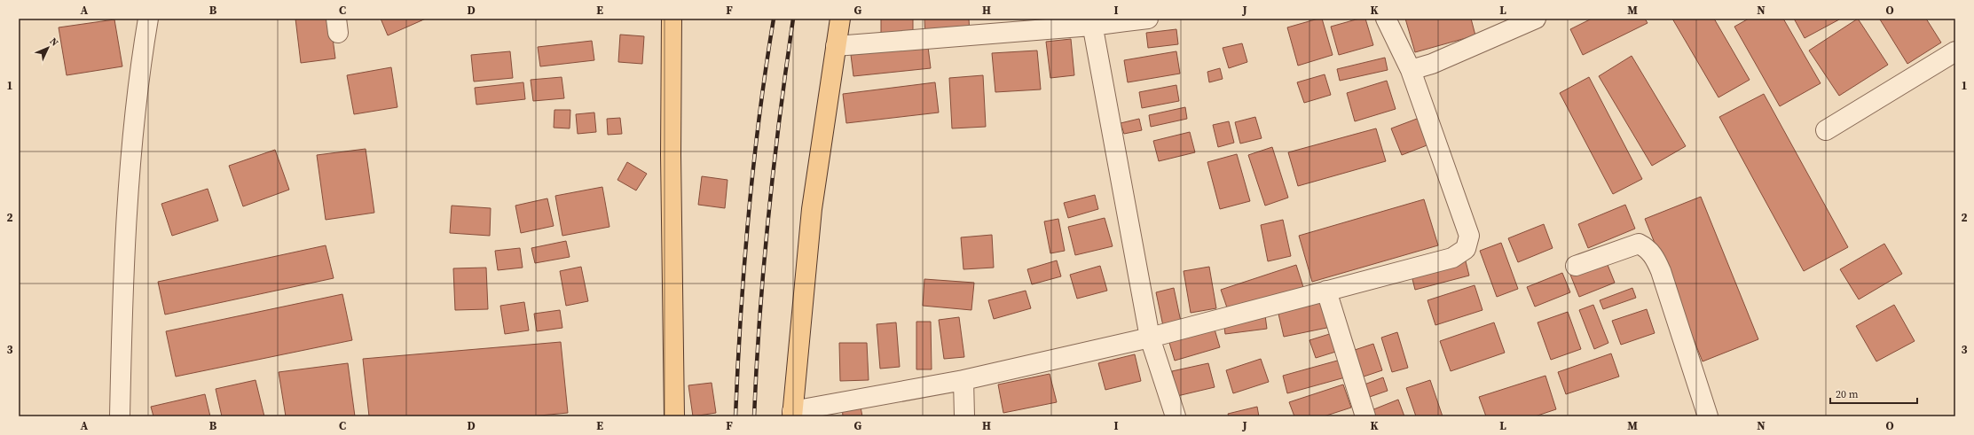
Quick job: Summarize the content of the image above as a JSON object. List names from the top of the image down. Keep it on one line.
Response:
{"scale_bar":"20 m","north":"top right","grid":{"columns":["A","B","C","D","E","F","G","H","I","J","K","L","M","N","O"],"rows":["1","2","3"]}}
